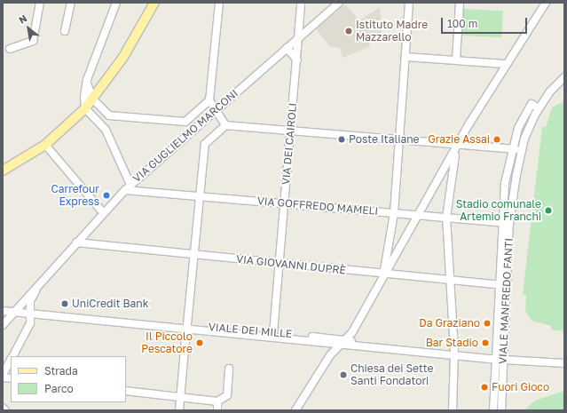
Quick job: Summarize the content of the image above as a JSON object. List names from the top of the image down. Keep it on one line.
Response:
{"streets":{"street":["VIA GUGLIELMO MARCONI","VIA DEI CAIROLI","VIA GOFFREDO MAMELI","VIA GIOVANNI DUPRÈ","VIALE MANFREDO FANTI","VIALE DEI MILLE"]},"crossings":[["VIA GUGLIELMO MARCONI","VIA DEI CAIROLI"],["VIA GUGLIELMO MARCONI","VIA GOFFREDO MAMELI"],["VIA GUGLIELMO MARCONI","VIA GIOVANNI DUPRÈ"],["VIA GUGLIELMO MARCONI","VIALE DEI MILLE"],["VIA DEI CAIROLI","VIA GOFFREDO MAMELI"],["VIA DEI CAIROLI","VIA GIOVANNI DUPRÈ"],["VIA DEI CAIROLI","VIALE DEI MILLE"],["VIA GOFFREDO MAMELI","VIALE MANFREDO FANTI"],["VIA GIOVANNI DUPRÈ","VIALE MANFREDO FANTI"],["VIALE MANFREDO FANTI","VIALE DEI MILLE"]],"places":["Istituto Madre Mazzarello","Poste Italiane","Grazie Assai","Carrefour Express","Stadio comunale Artemio Franchi","UniCredit Bank","Da Graziano","Il Piccolo Pescatore","Bar Stadio","Chiesa dei Sette Santi Fondatori","Fuori Gioco"],"legend":["Strada","Parco"],"scale_bar":"100 m","north":"top left"}
